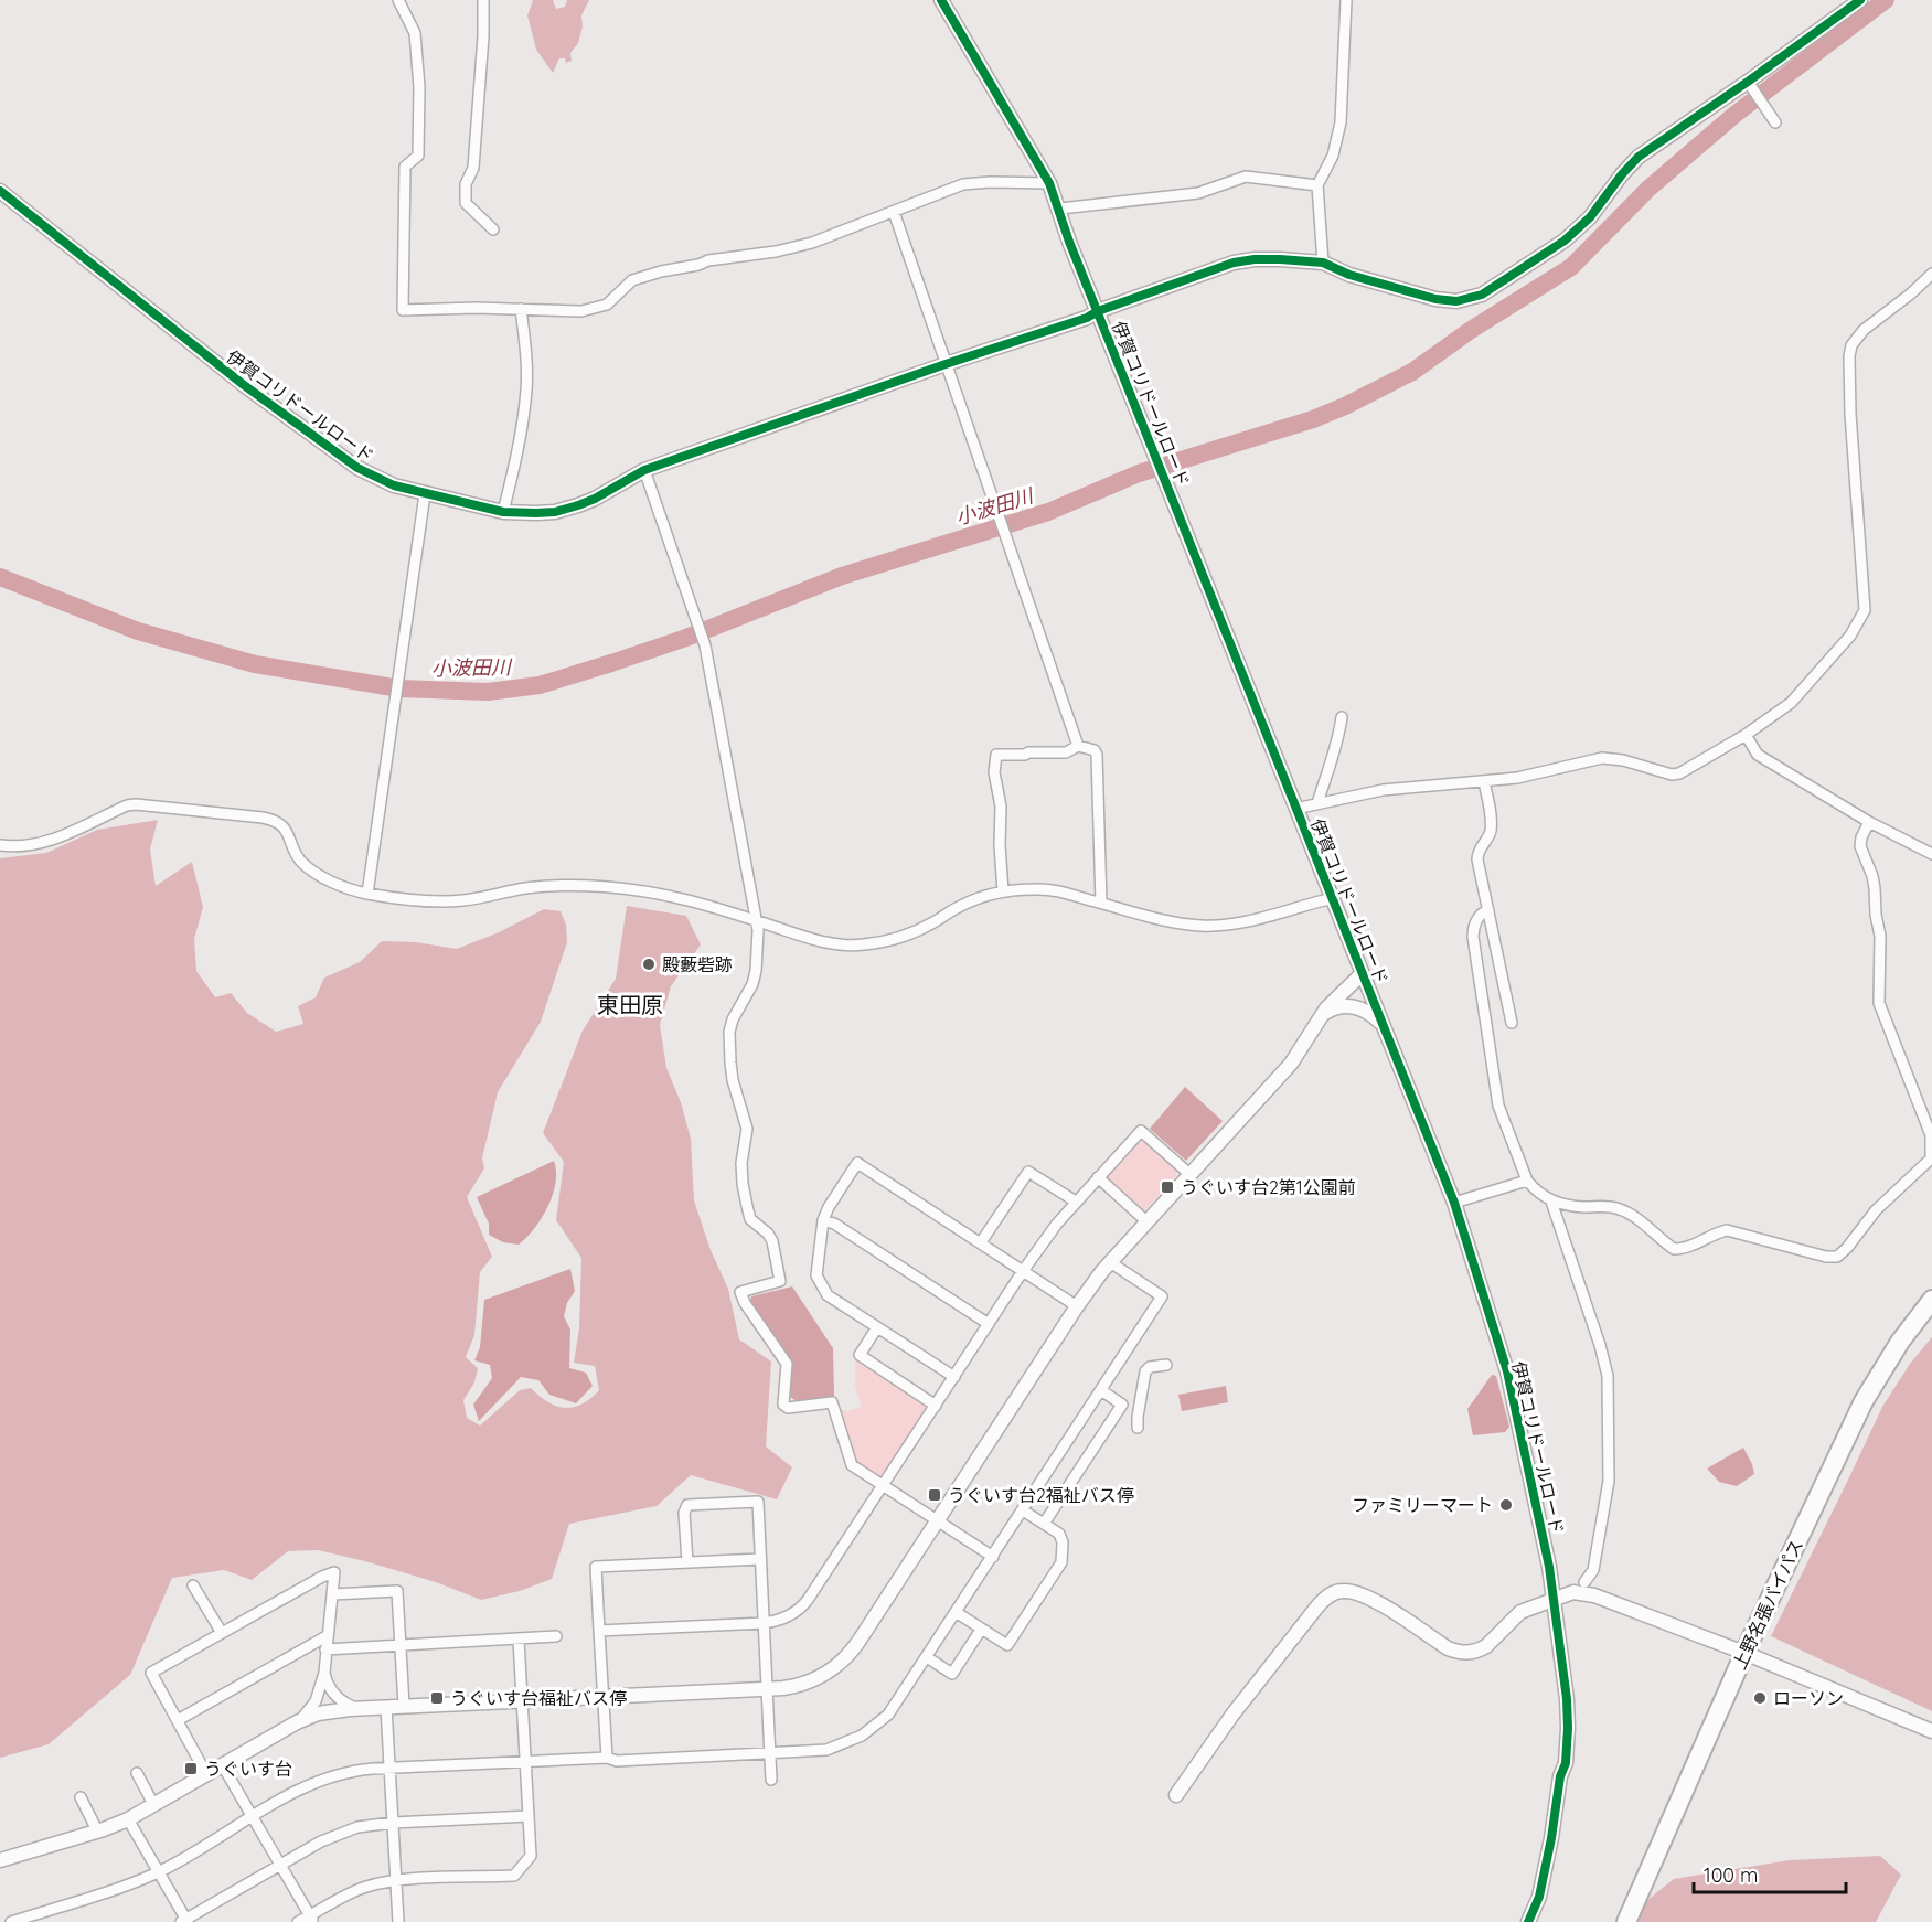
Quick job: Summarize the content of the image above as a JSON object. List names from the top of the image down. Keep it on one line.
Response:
{"streets":{"highway":["上野名張バイパス"],"street":["伊賀コリドールロード"]},"districts":["東田原"],"water":["小波田川"],"places":{"other":["殿藪砦跡","ファミリーマート","ローソン"],"transit":["うぐいす台2第1公園前","うぐいす台2福祉バス停","うぐいす台福祉バス停","うぐいす台"]},"scale_bar":"100 m"}
